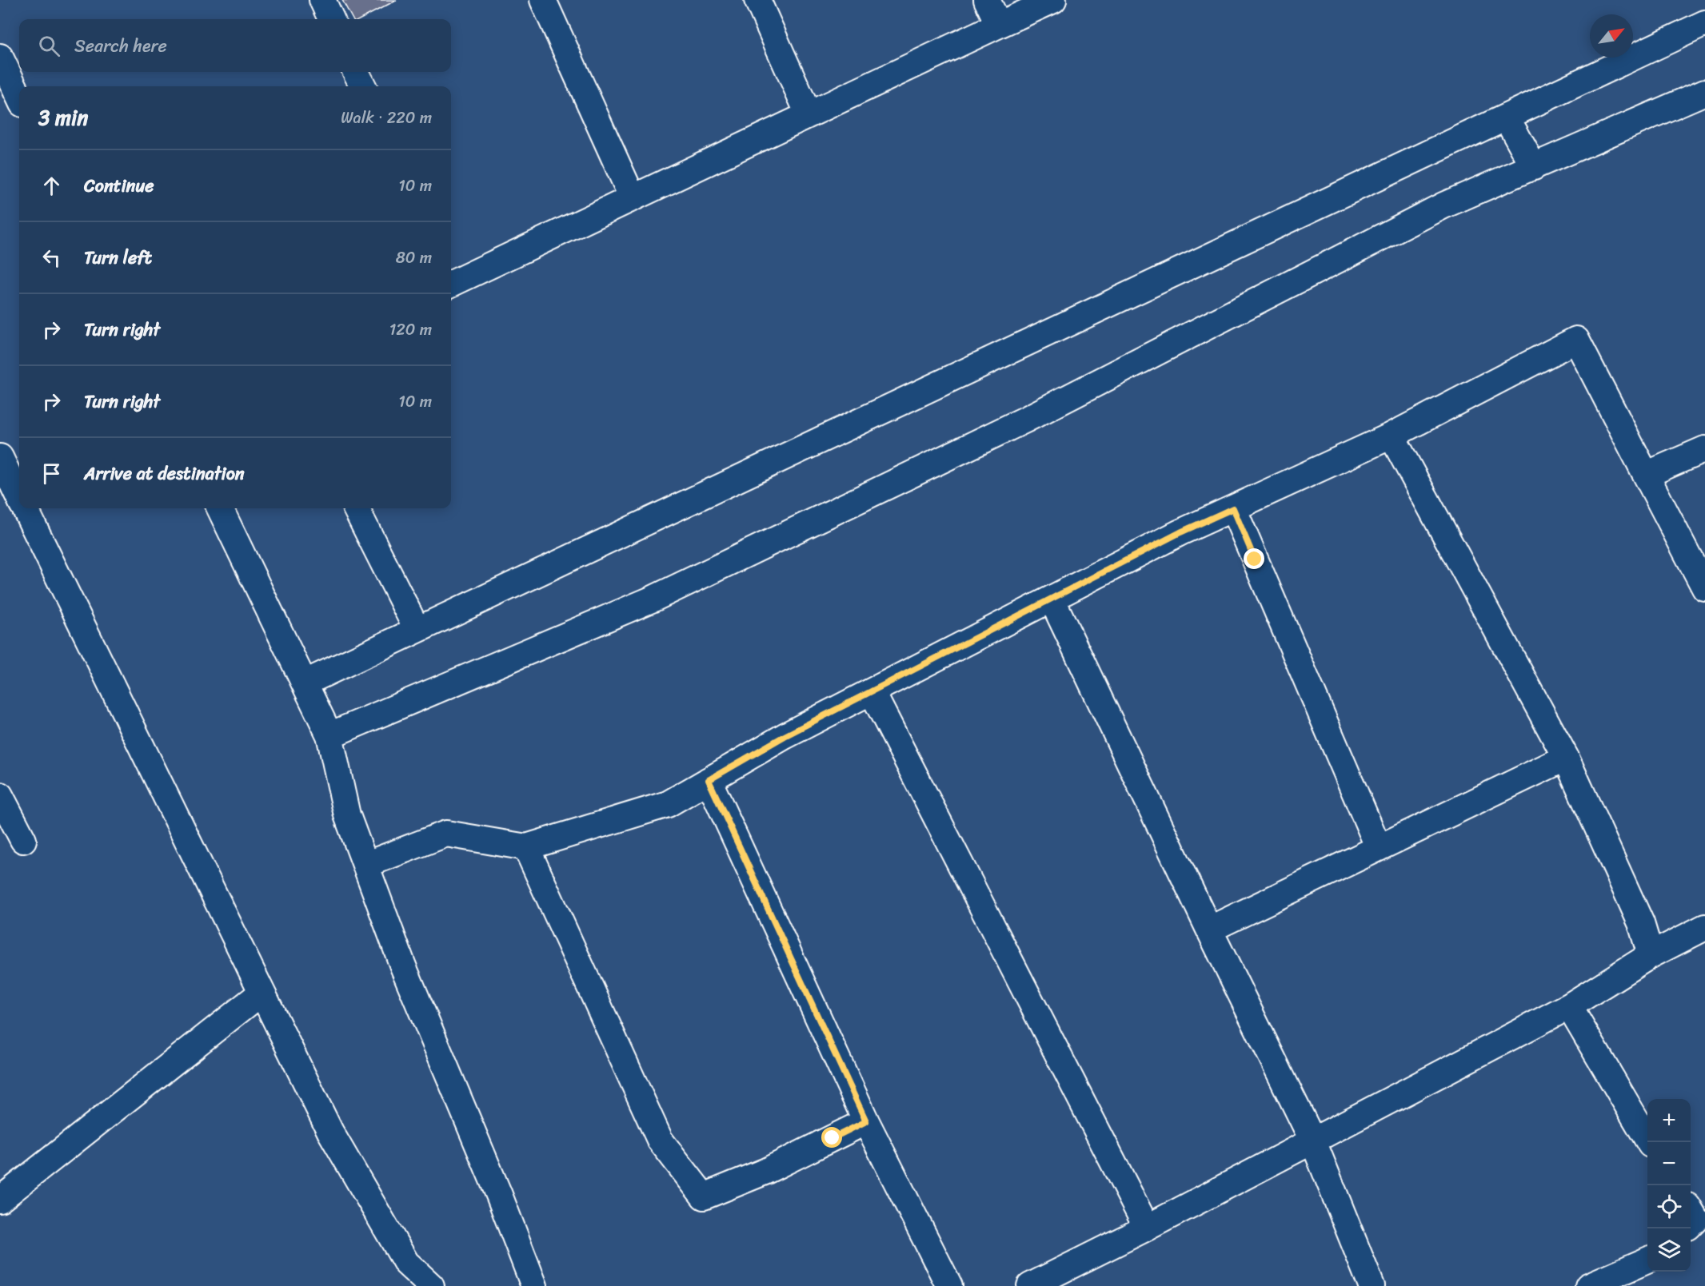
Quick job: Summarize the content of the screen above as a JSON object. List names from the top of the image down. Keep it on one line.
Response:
{"north":"top right","page":{"search":"Search here","heading":["3 min","Walk · 220 m"],"list":[["Continue","10 m"],["Turn left","80 m"],["Turn right","120 m"],["Turn right","10 m"],"Arrive at destination"],"map_buttons":["+","−"]}}
